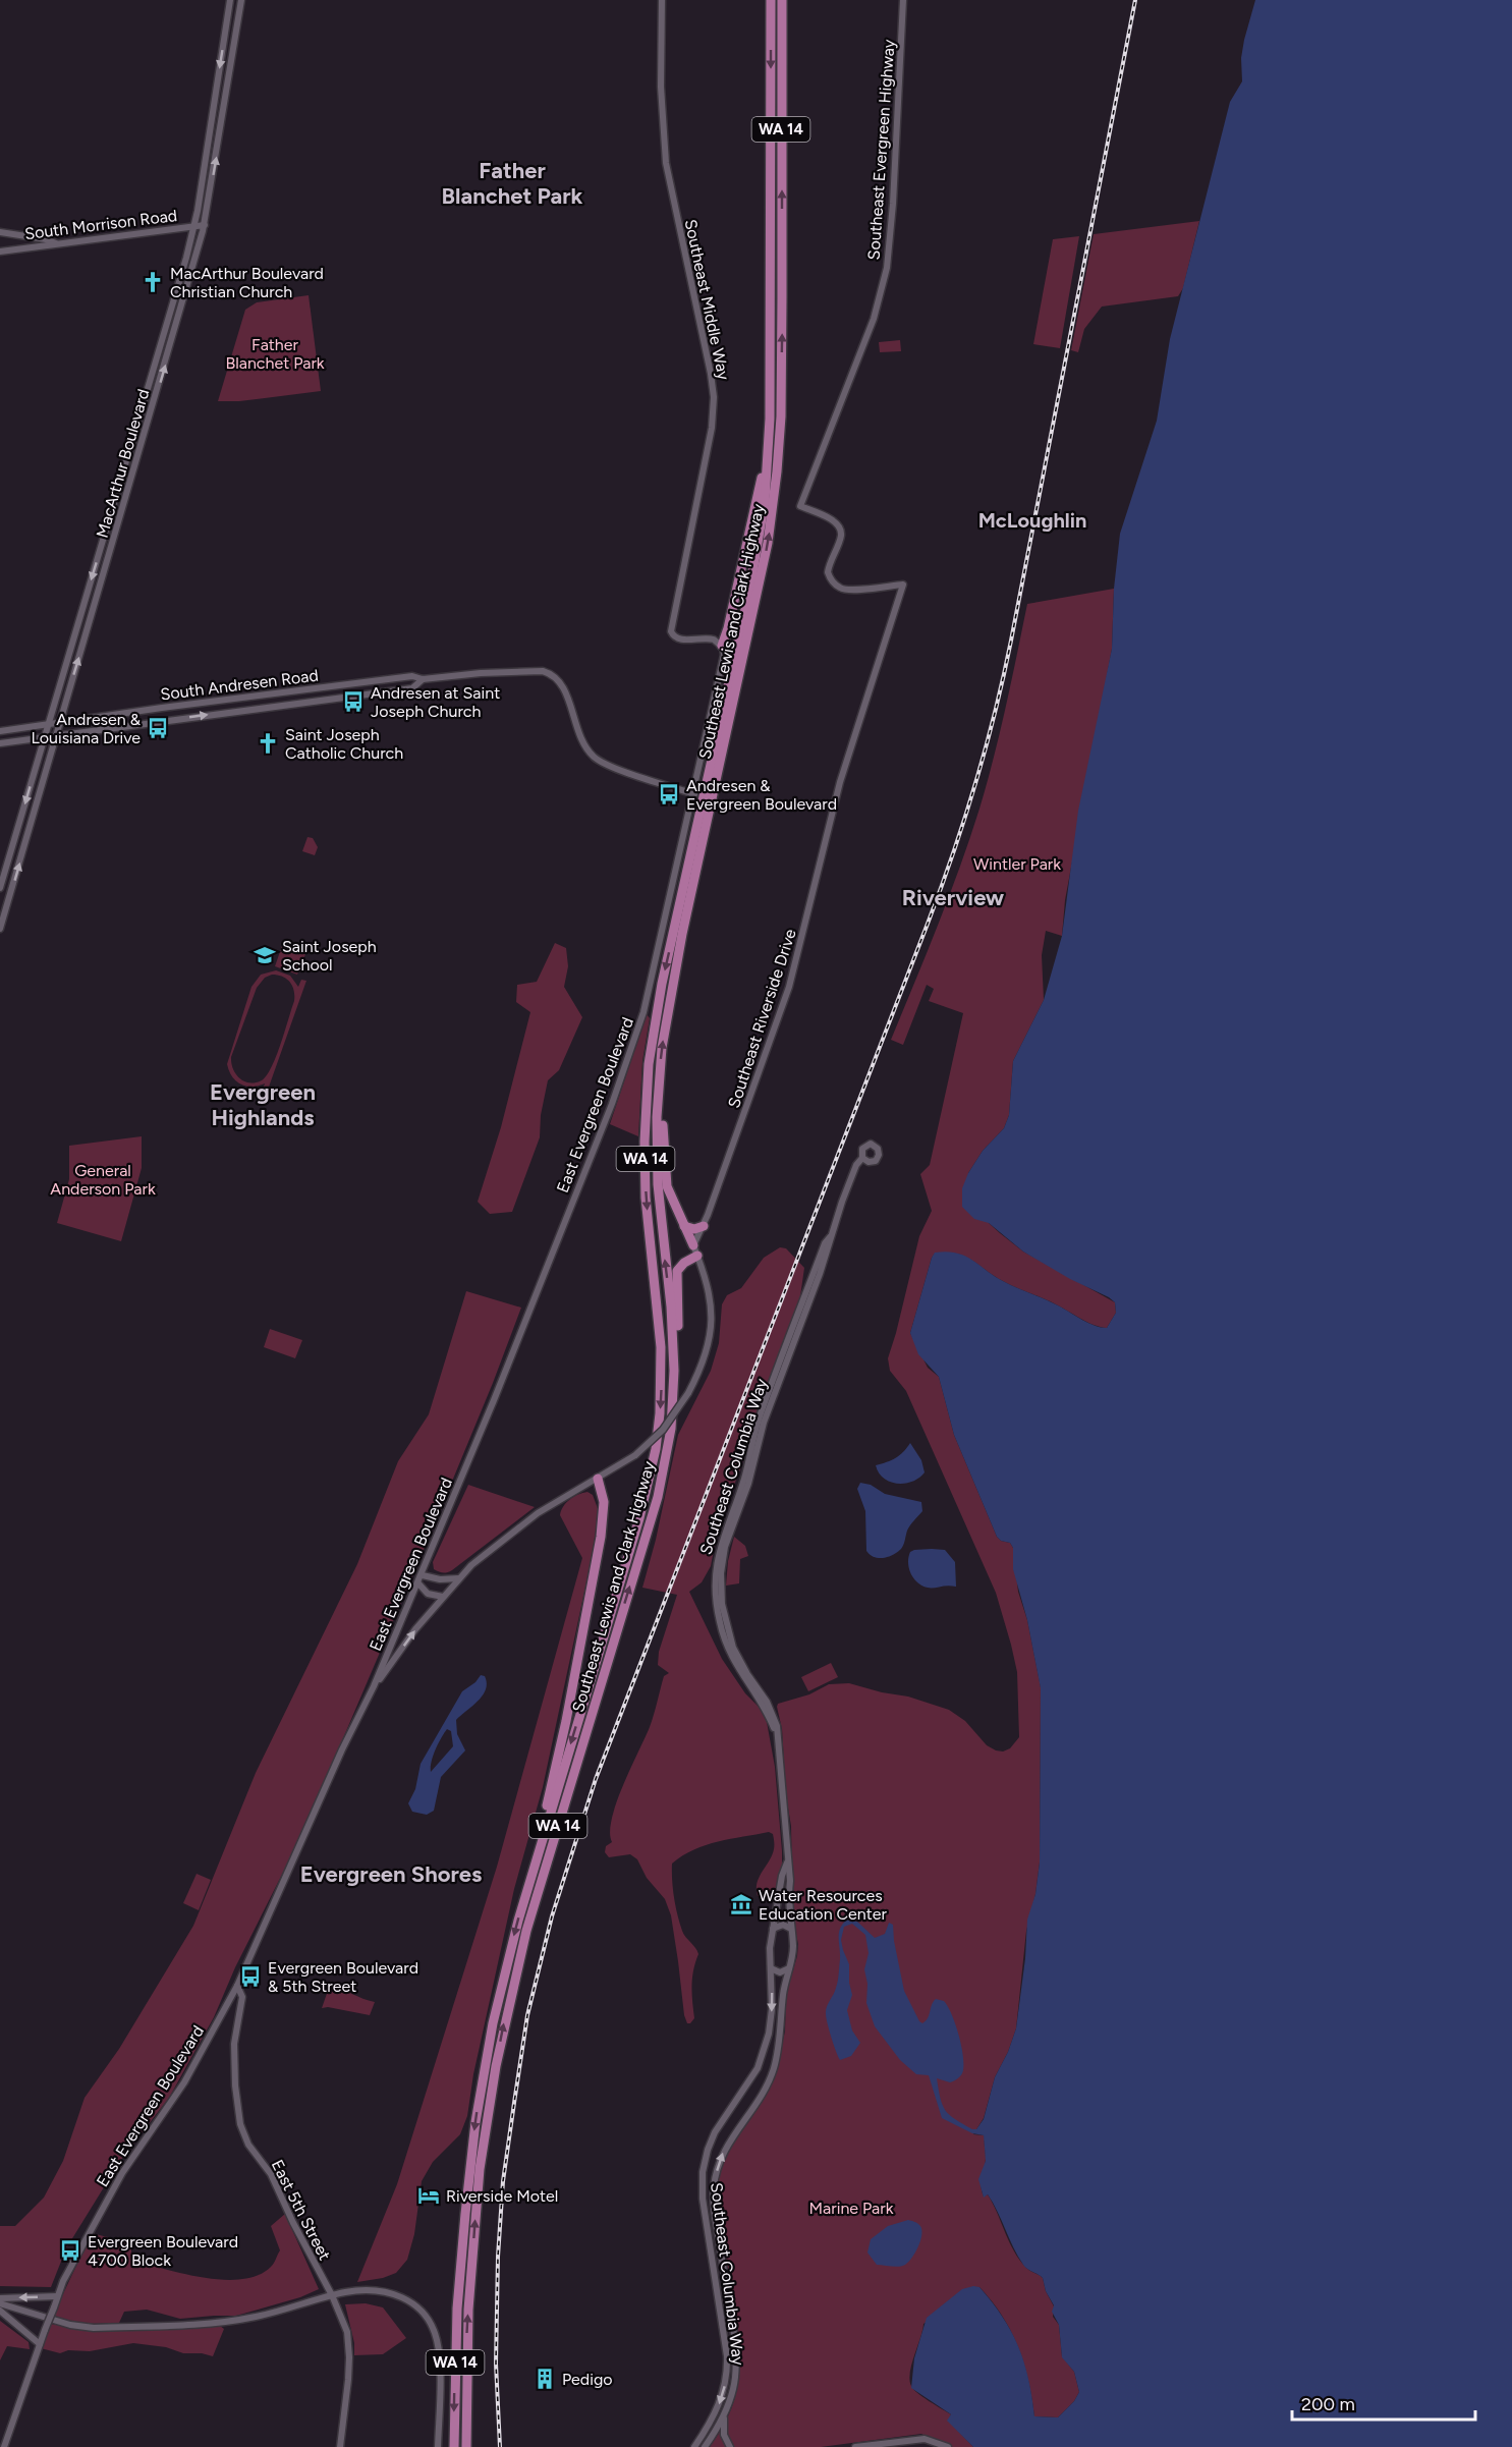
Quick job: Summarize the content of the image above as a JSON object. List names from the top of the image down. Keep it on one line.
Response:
{"streets":{"highway":["WA 14","Southeast Lewis and Clark Highway"],"street":["Southeast Evergreen Highway","South Morrison Road","Southeast Middle Way","MacArthur Boulevard","South Andresen Road","Southeast Riverside Drive","East Evergreen Boulevard","Southeast Columbia Way","East 5th Street"]},"crossings":[["Southeast Evergreen Highway","Southeast Riverside Drive"],["South Morrison Road","MacArthur Boulevard"],["Southeast Middle Way","East Evergreen Boulevard"],["MacArthur Boulevard","South Andresen Road"],["South Andresen Road","East Evergreen Boulevard"],["East Evergreen Boulevard","East 5th Street"]],"districts":["Father Blanchet Park","McLoughlin","Riverview","Evergreen Highlands","Evergreen Shores"],"parks":["Father Blanchet Park","Wintler Park","General Anderson Park","Marine Park"],"places":{"church":["MacArthur Boulevard Christian Church","Saint Joseph Catholic Church"],"bus stop":["Andresen at Saint Joseph Church","Andresen & Louisiana Drive","Andresen & Evergreen Boulevard","Evergreen Boulevard & 5th Street","Evergreen Boulevard 4700 Block"],"school or university":["Saint Joseph School"],"museum":["Water Resources Education Center"],"hotel":["Riverside Motel"],"building":["Pedigo"]},"scale_bar":"200 m"}
